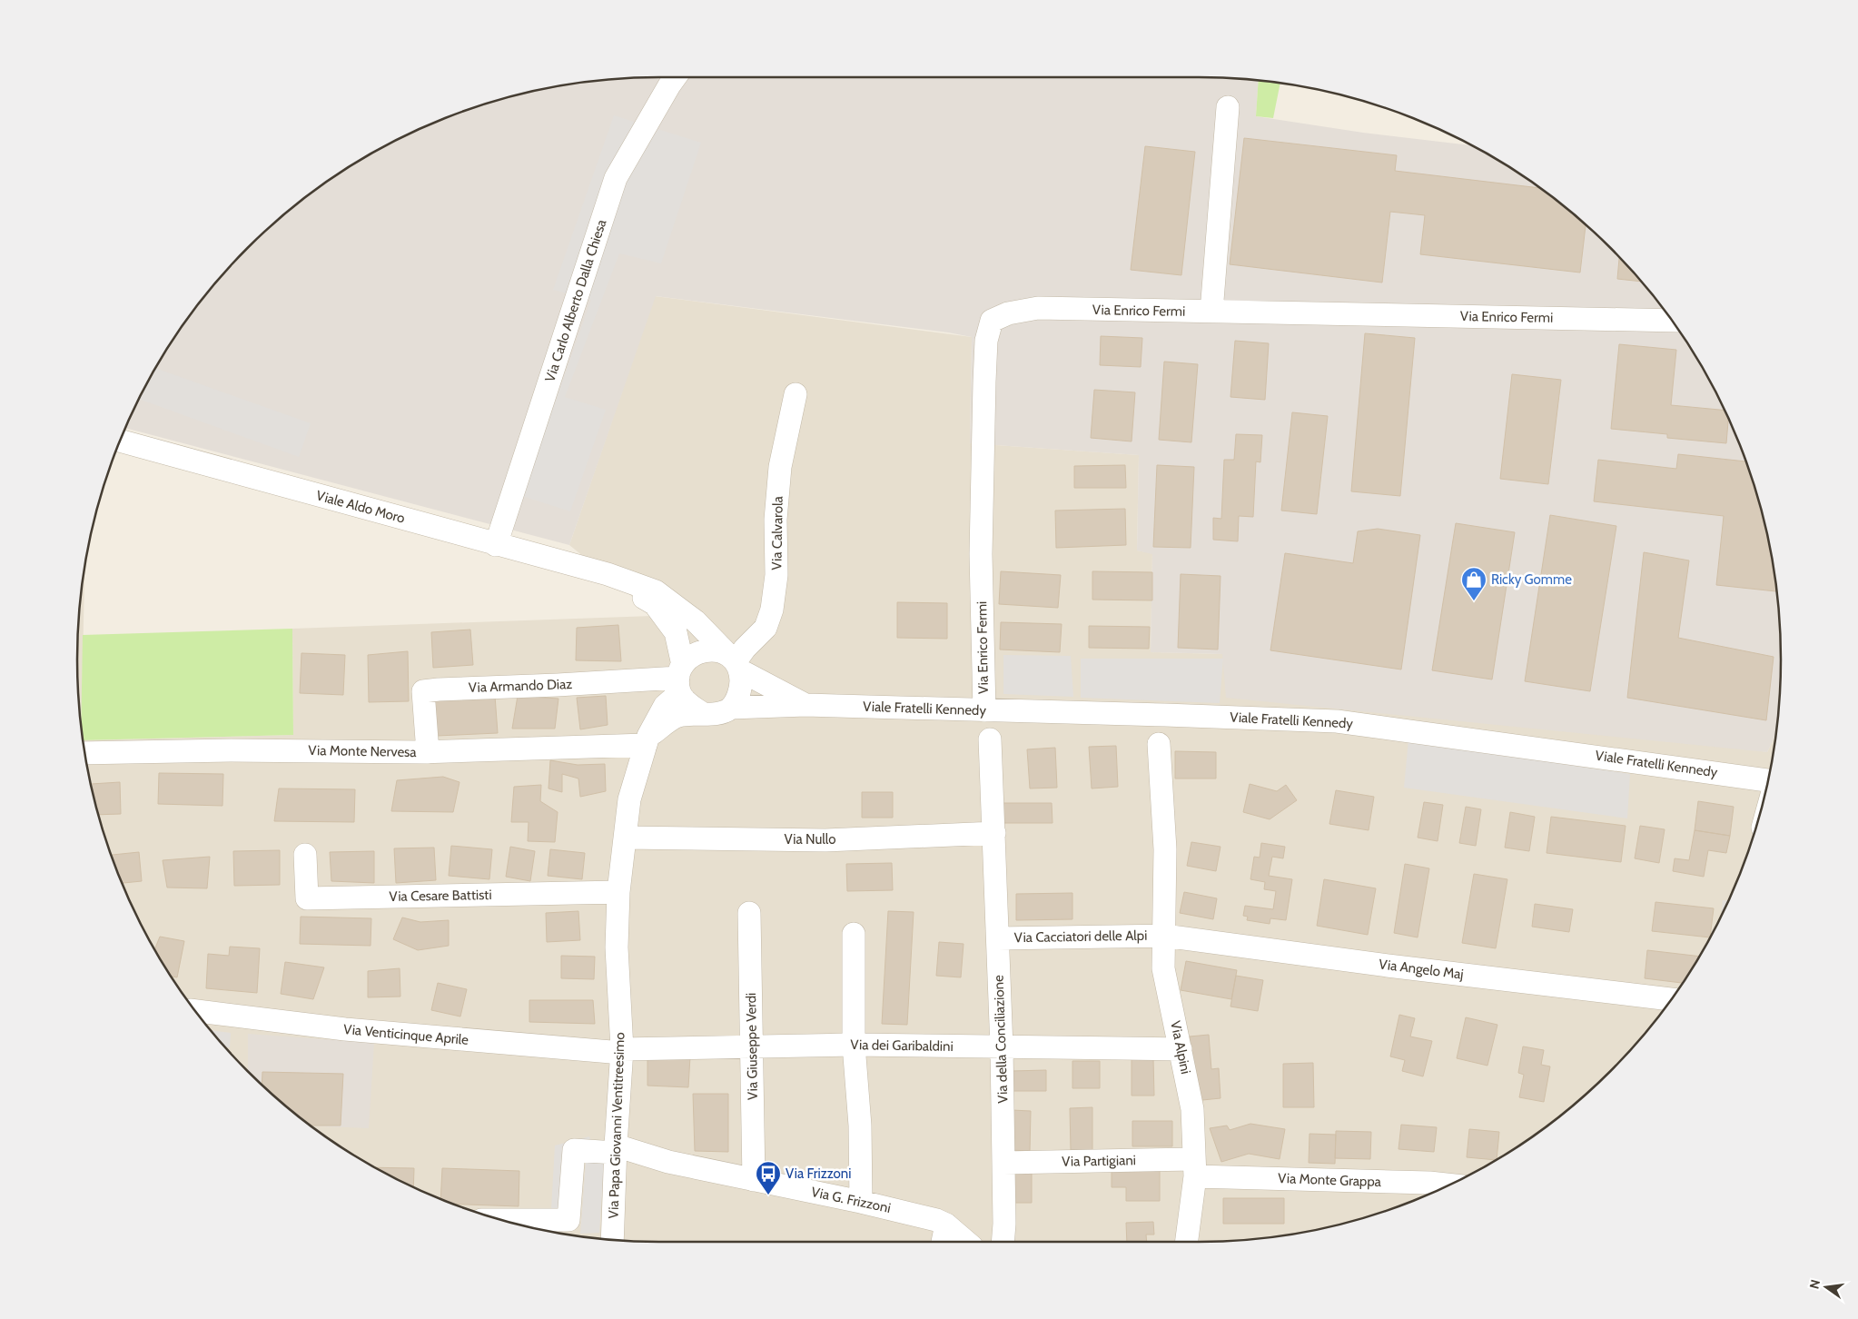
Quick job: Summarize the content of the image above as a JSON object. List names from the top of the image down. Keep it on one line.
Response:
{"streets":{"street":["Via Carlo Alberto Dalla Chiesa","Via Enrico Fermi","Viale Aldo Moro","Via Calvarola","Via Armando Diaz","Viale Fratelli Kennedy","Via Monte Nervesa","Via Nullo","Via Cesare Battisti","Via Cacciatori delle Alpi","Via Angelo Maj","Via Venticinque Aprile","Via della Conciliazione","Via dei Garibaldini","Via Giuseppe Verdi","Via Alpini","Via Papa Giovanni Ventitreesimo","Via Partigiani","Via Monte Grappa","Via G. Frizzoni"]},"crossings":[["Via Carlo Alberto Dalla Chiesa","Viale Aldo Moro"],["Via Enrico Fermi","Viale Fratelli Kennedy"],["Viale Aldo Moro","Via Calvarola"],["Viale Aldo Moro","Via Armando Diaz"],["Viale Aldo Moro","Viale Fratelli Kennedy"],["Viale Aldo Moro","Via Papa Giovanni Ventitreesimo"],["Via Calvarola","Via Armando Diaz"],["Via Calvarola","Viale Fratelli Kennedy"],["Via Calvarola","Via Papa Giovanni Ventitreesimo"],["Via Armando Diaz","Viale Fratelli Kennedy"],["Via Armando Diaz","Via Monte Nervesa"],["Via Armando Diaz","Via Papa Giovanni Ventitreesimo"],["Viale Fratelli Kennedy","Via Papa Giovanni Ventitreesimo"],["Via Monte Nervesa","Via Papa Giovanni Ventitreesimo"],["Via Nullo","Via della Conciliazione"],["Via Nullo","Via Papa Giovanni Ventitreesimo"],["Via Cesare Battisti","Via Papa Giovanni Ventitreesimo"],["Via Cacciatori delle Alpi","Via Angelo Maj"],["Via Cacciatori delle Alpi","Via della Conciliazione"],["Via Cacciatori delle Alpi","Via Alpini"],["Via Angelo Maj","Via Alpini"],["Via Venticinque Aprile","Via dei Garibaldini"],["Via Venticinque Aprile","Via Papa Giovanni Ventitreesimo"],["Via della Conciliazione","Via dei Garibaldini"],["Via della Conciliazione","Via Partigiani"],["Via dei Garibaldini","Via Giuseppe Verdi"],["Via dei Garibaldini","Via Alpini"],["Via dei Garibaldini","Via Papa Giovanni Ventitreesimo"],["Via Giuseppe Verdi","Via G. Frizzoni"],["Via Alpini","Via Partigiani"],["Via Alpini","Via Monte Grappa"],["Via Papa Giovanni Ventitreesimo","Via G. Frizzoni"],["Via Partigiani","Via Monte Grappa"]],"places":{"shop":["Ricky Gomme"],"bus stop":["Via Frizzoni"]},"north":"left"}
